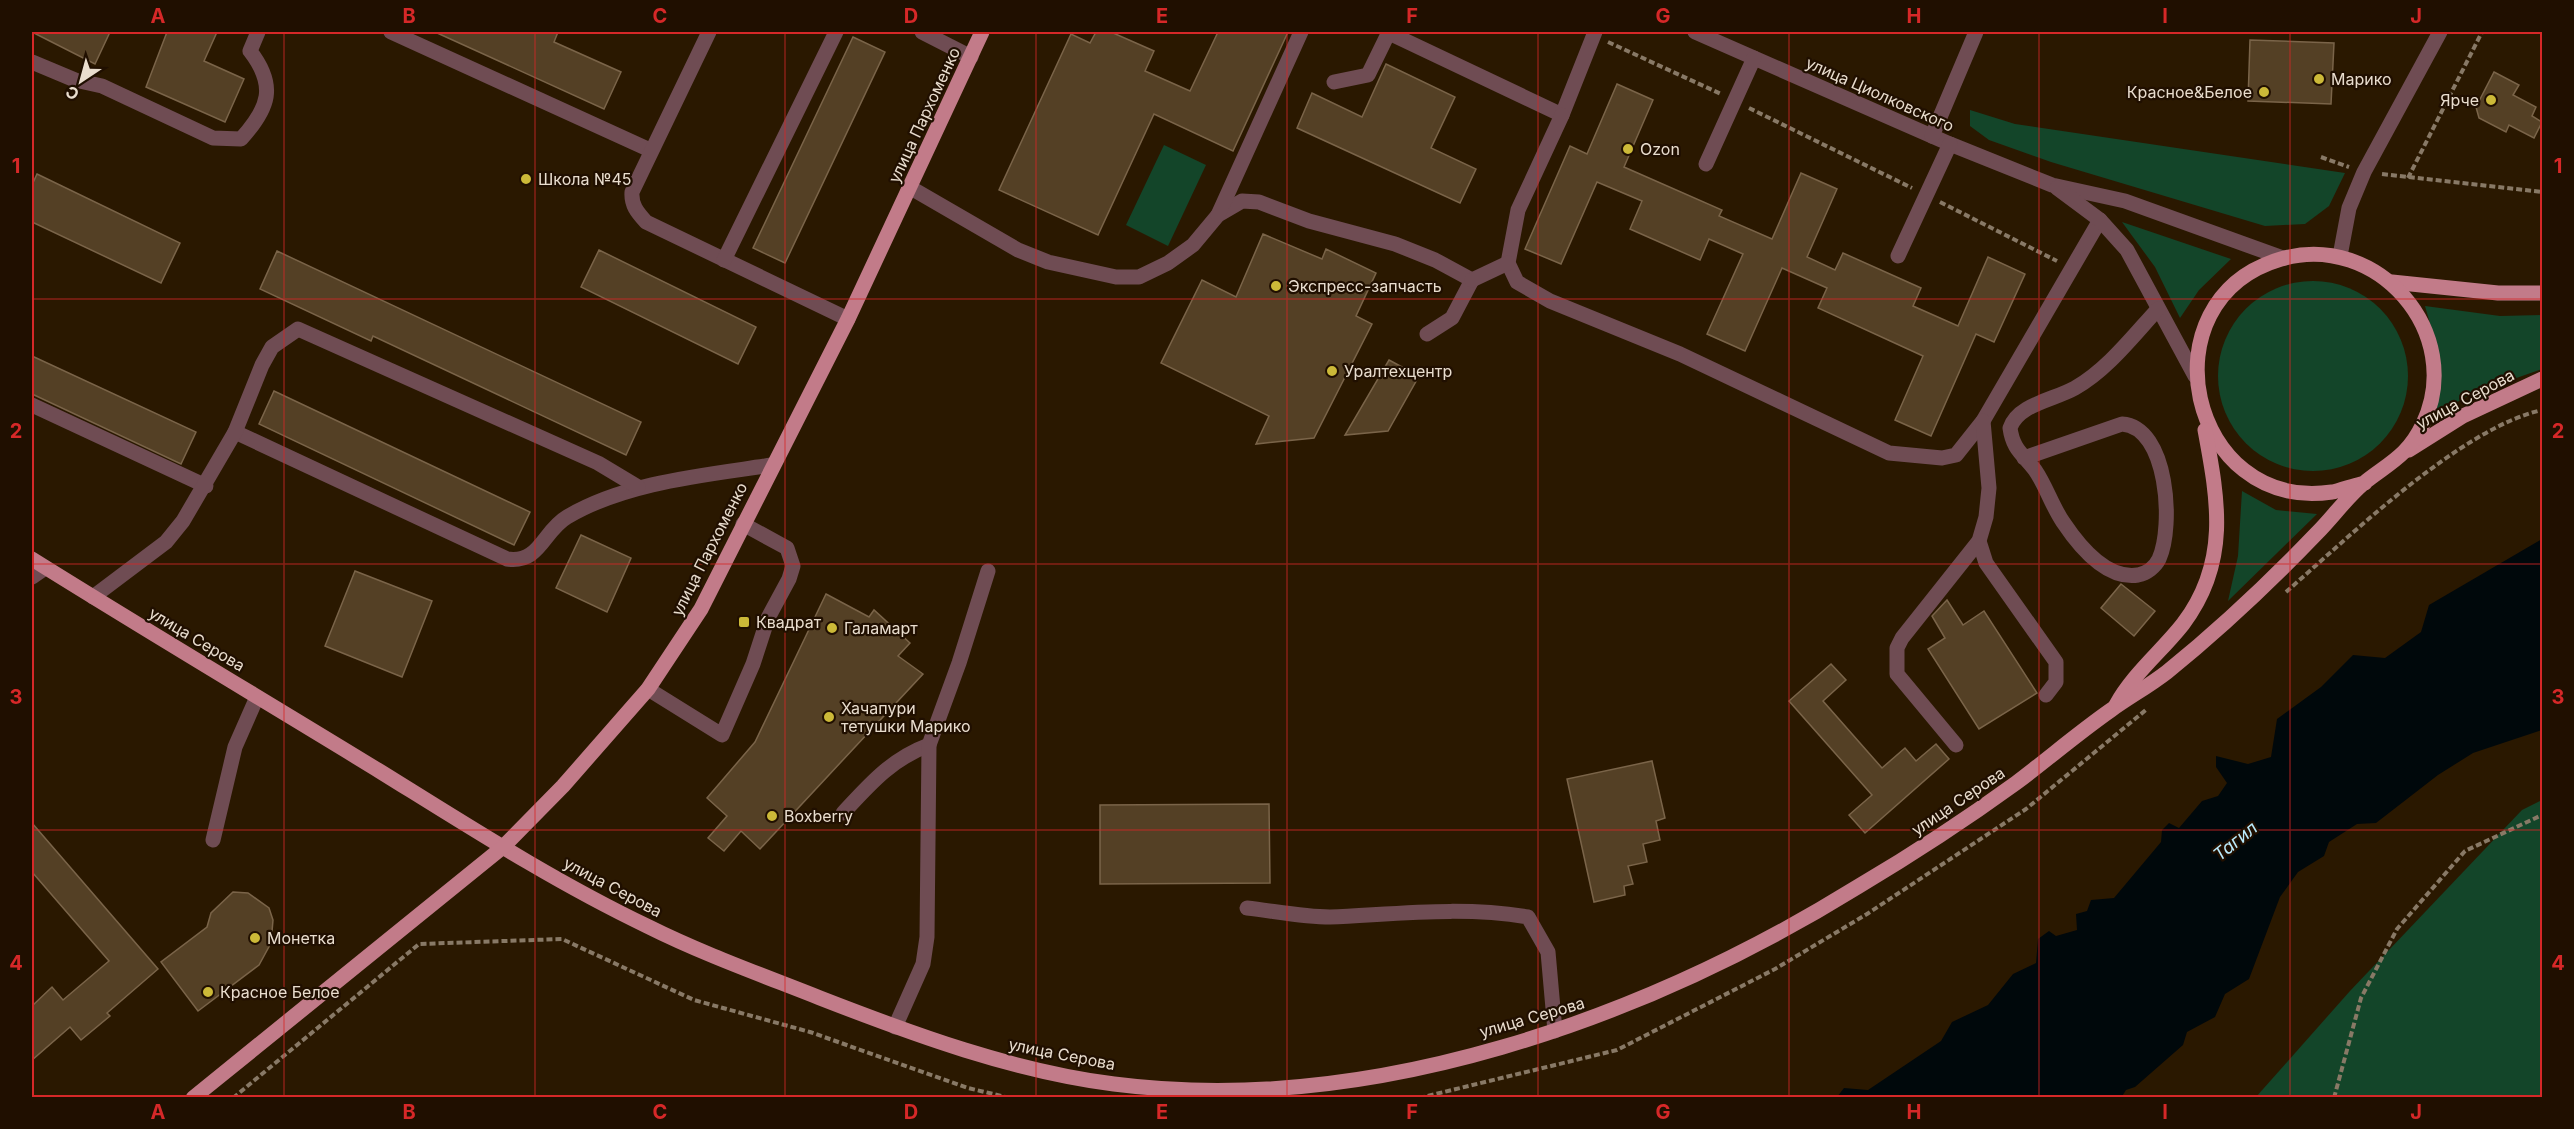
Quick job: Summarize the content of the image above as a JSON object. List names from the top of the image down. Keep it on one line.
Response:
{"streets":{"main road":["улица Пархоменко","улица Серова"],"street":["улица Циолковского"]},"crossings":[["улица Пархоменко","улица Серова"]],"water":["Тагил"],"places":{"other":["Марико","Красное&Белое","Ярче","Ozon","Школа №45","Экспресс-запчасть","Уралтехцентр","Галамарт","Хачапури тетушки Марико","Boxberry","Монетка","Красное Белое"],"transit":["Квадрат"]},"north":"bottom left","grid":{"columns":["A","B","C","D","E","F","G","H","I","J"],"rows":["1","2","3","4"]}}
